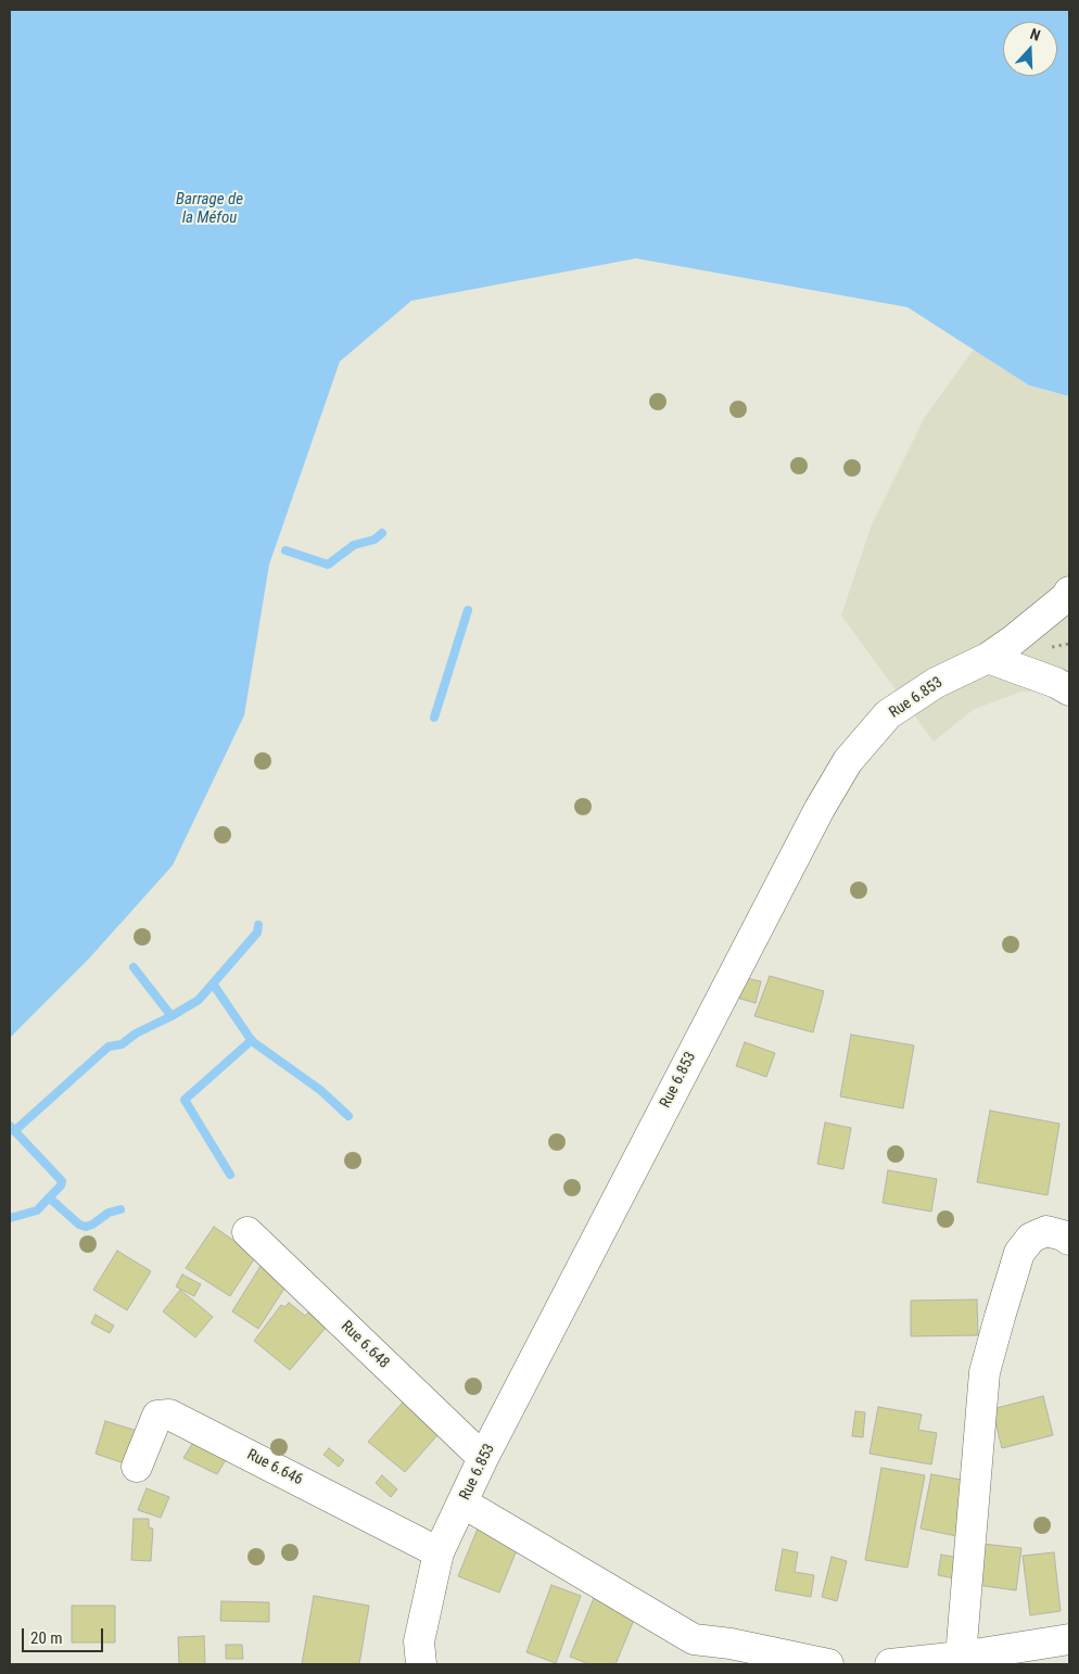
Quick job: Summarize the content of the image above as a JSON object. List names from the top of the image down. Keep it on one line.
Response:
{"streets":{"street":["Rue 6.853","Rue 6.648","Rue 6.646"]},"crossings":[["Rue 6.853","Rue 6.648"],["Rue 6.853","Rue 6.646"]],"water":["Barrage de la Méfou"],"scale_bar":"20 m","north":"top"}
